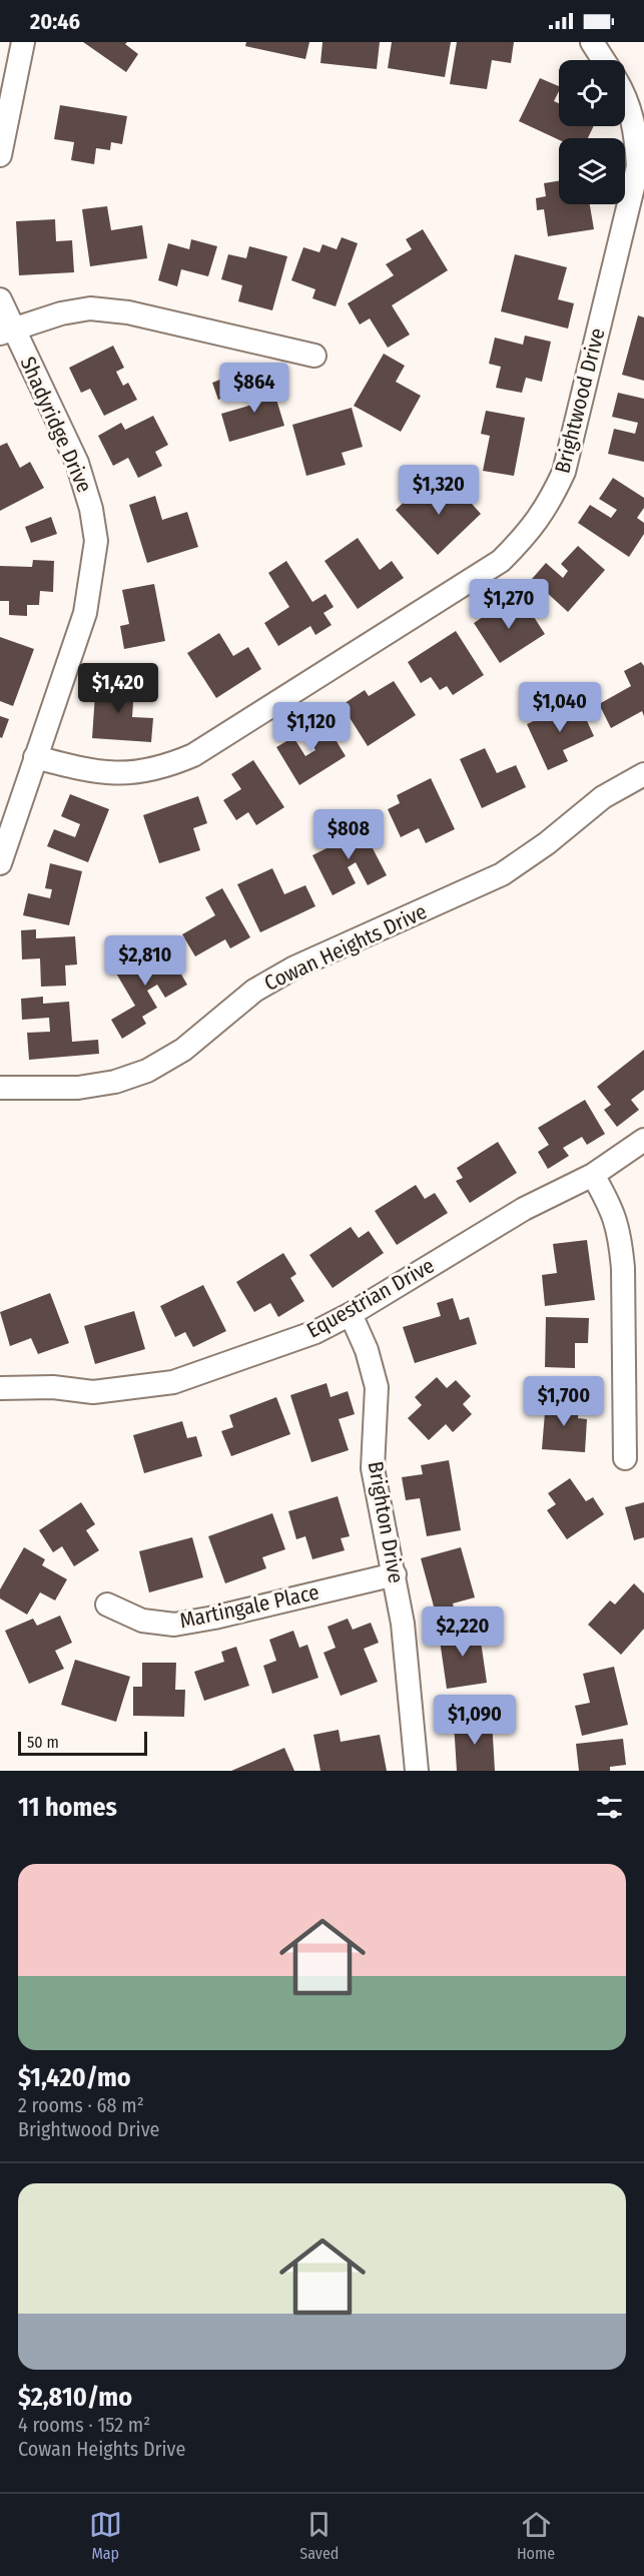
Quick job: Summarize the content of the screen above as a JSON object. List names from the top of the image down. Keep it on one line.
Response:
{"streets":{"street":["Brightwood Drive","Shadyridge Drive","Cowan Heights Drive","Equestrian Drive","Brighton Drive","Martingale Place"]},"crossings":[["Brightwood Drive","Shadyridge Drive"],["Equestrian Drive","Brighton Drive"],["Brighton Drive","Martingale Place"]],"scale_bar":"50 m","page":{"status":"20:46","price":["$864","$1,320","$1,270","$1,420","$1,040","$1,120","$808","$2,810","$1,700","$2,220","$1,090"],"scale":"50 m","heading":"11 homes","list":[{"name":"$1,420/mo","note":"2 rooms · 68 m² · Brightwood Drive"},{"name":"$2,810/mo","note":"4 rooms · 152 m² · Cowan Heights Drive"}],"tabs":["Map","Saved","Home"]}}
